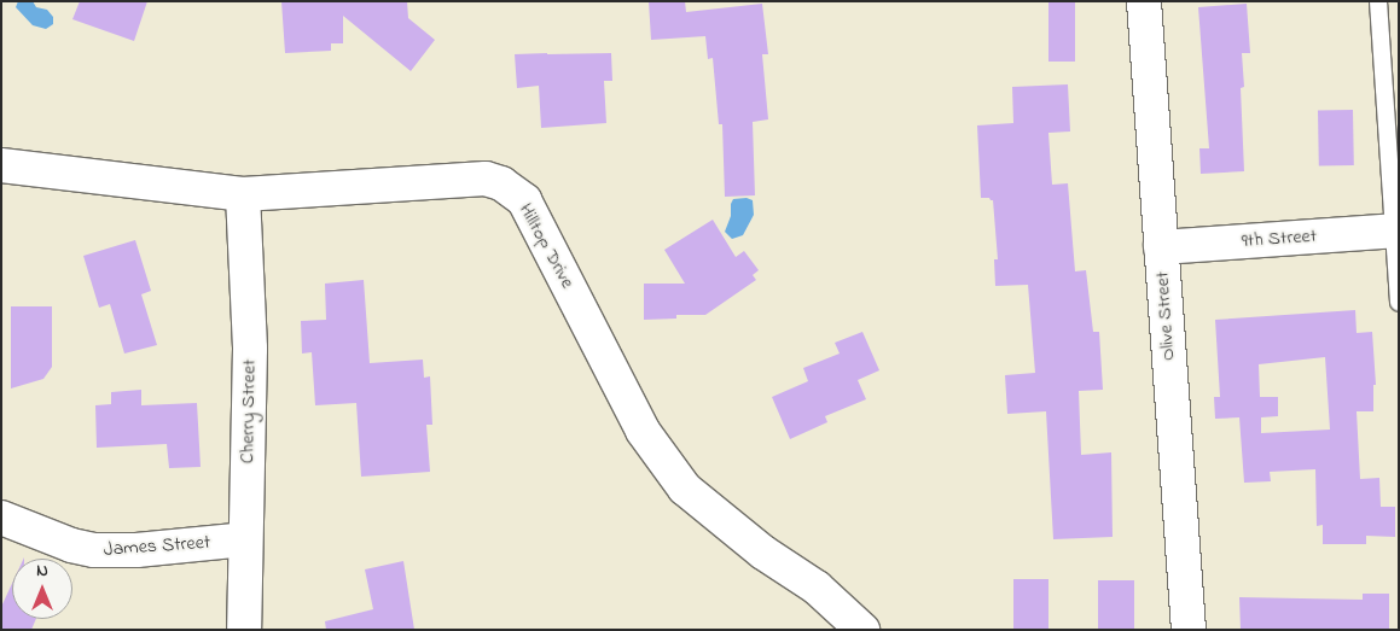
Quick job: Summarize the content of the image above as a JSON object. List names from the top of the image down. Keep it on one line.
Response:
{"streets":{"street":["9th Street","Hilltop Drive","Olive Street","Cherry Street","James Street"]},"crossings":[["9th Street","Olive Street"],["Hilltop Drive","Cherry Street"],["Cherry Street","James Street"]],"north":"top"}
